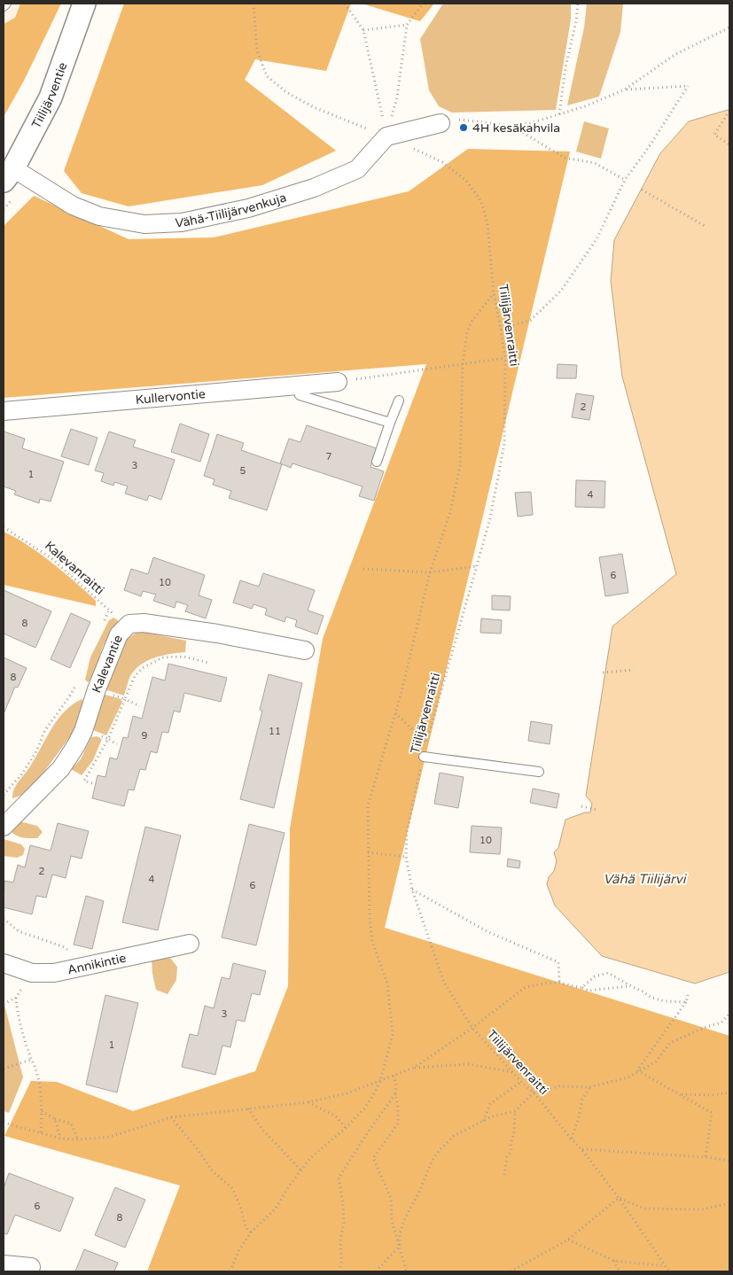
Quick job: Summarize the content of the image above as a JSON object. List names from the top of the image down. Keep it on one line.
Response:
{"streets":{"street":["Tiilijärventie","Vähä-Tiilijärvenkuja","Kullervontie","Kalevantie","Annikintie"],"path":["Tiilijärvenraitti","Kalevanraitti"]},"crossings":[["Tiilijärventie","Vähä-Tiilijärvenkuja"],["Vähä-Tiilijärvenkuja","Tiilijärvenraitti"]],"water":["Vähä Tiilijärvi"],"places":["4H kesäkahvila"],"house_numbers":["2","7","3","5","1","4","6","10","8","8","11","9","10","2","4","6","3","1","6","8"]}
